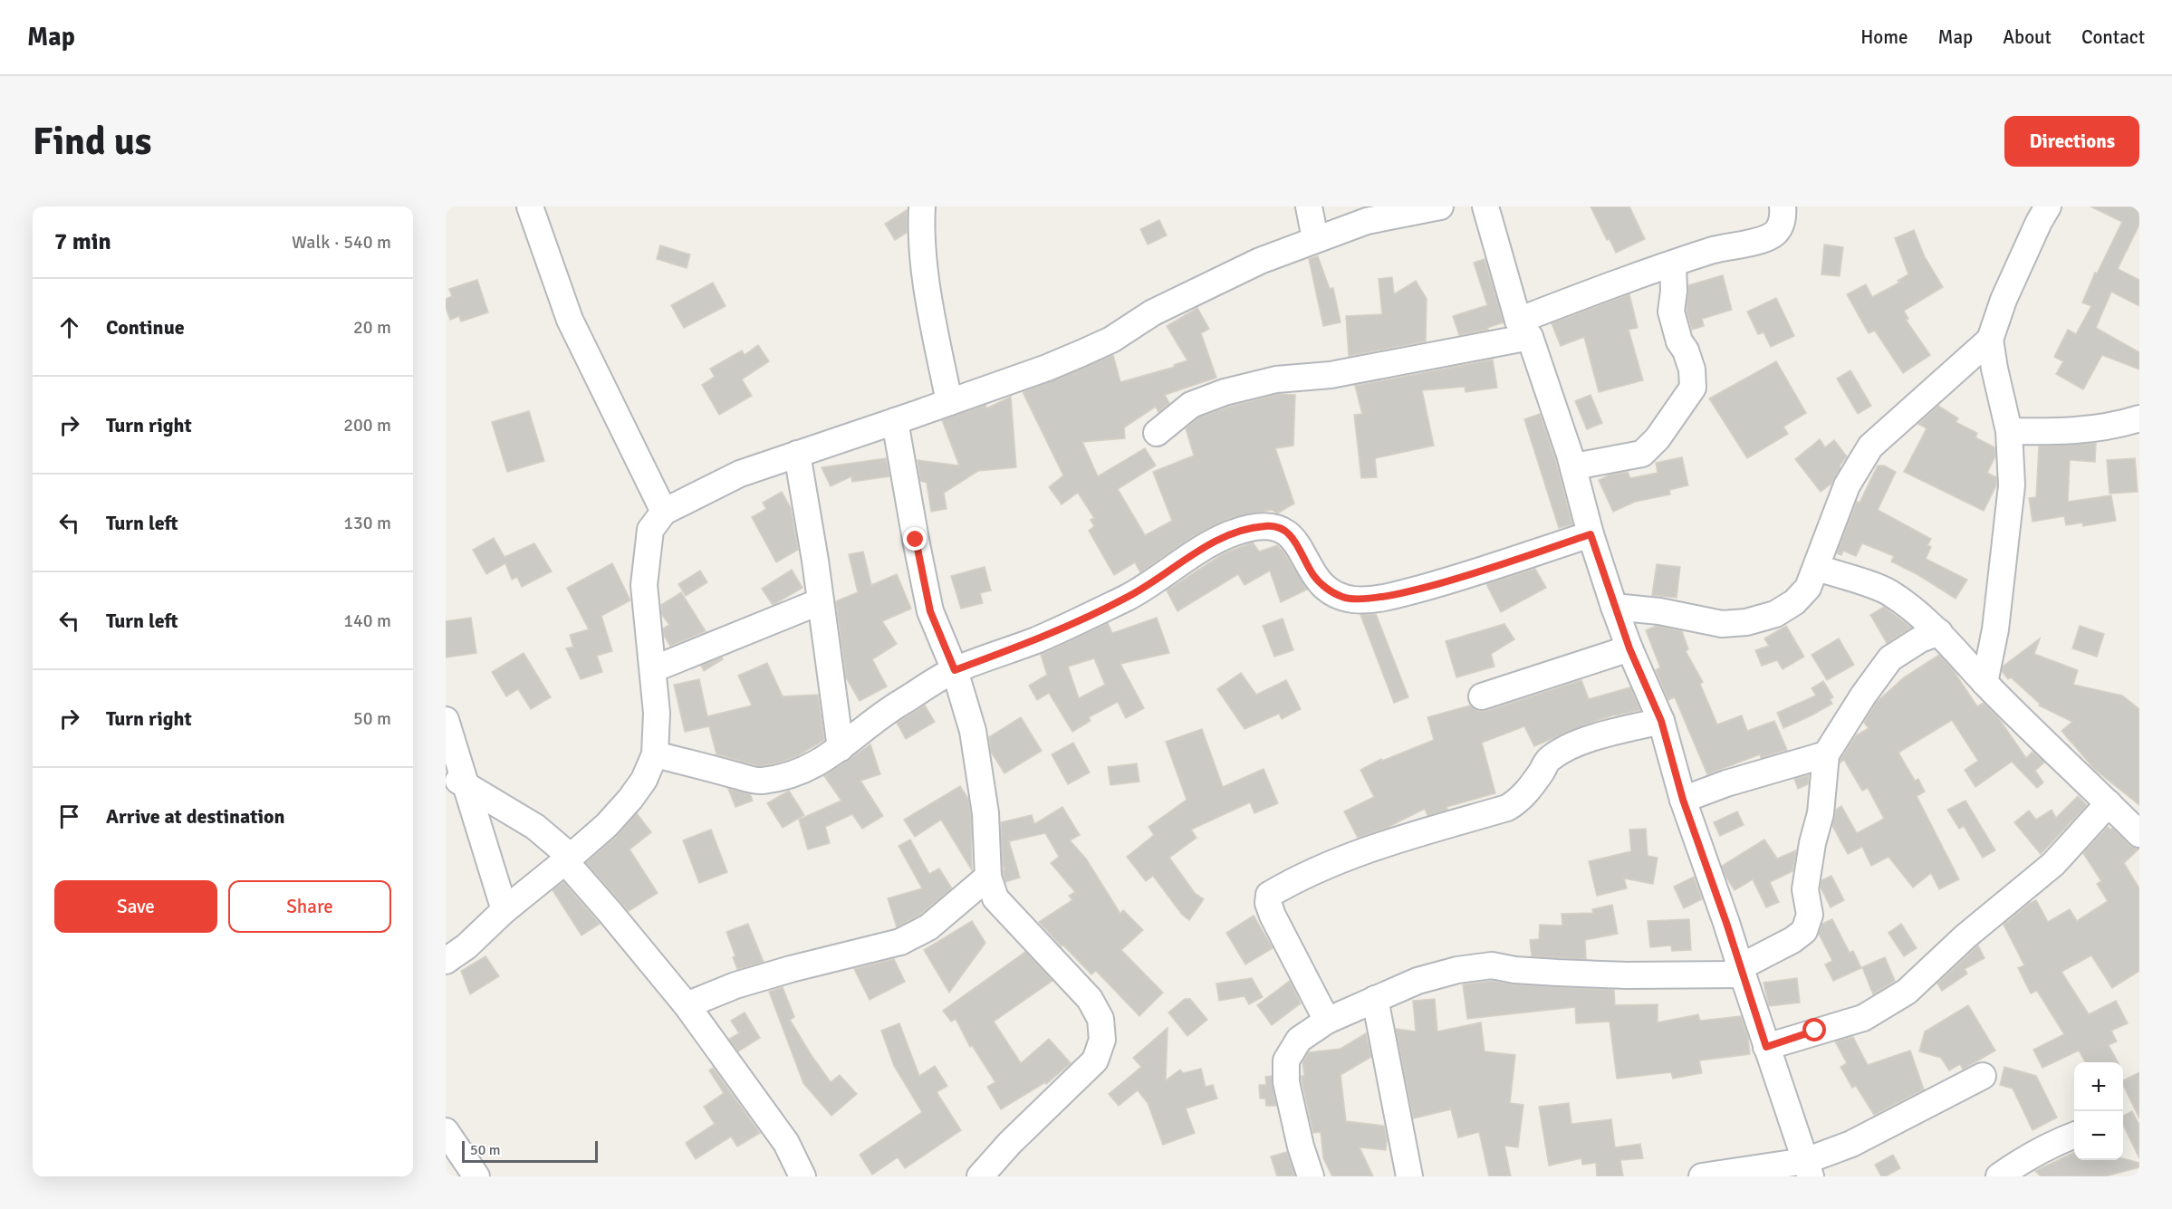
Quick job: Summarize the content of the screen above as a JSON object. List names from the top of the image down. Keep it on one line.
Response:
{"scale_bar":"50 m","page":{"header":"Map","nav":["Home","Map","About","Contact"],"buttons":["Directions",["Save","Share"]],"title":"Find us","heading":["7 min","Walk · 540 m"],"list":[["Continue","20 m"],["Turn right","200 m"],["Turn left","130 m"],["Turn left","140 m"],["Turn right","50 m"],"Arrive at destination"],"map_buttons":["+","−"],"scale":"50 m"}}
